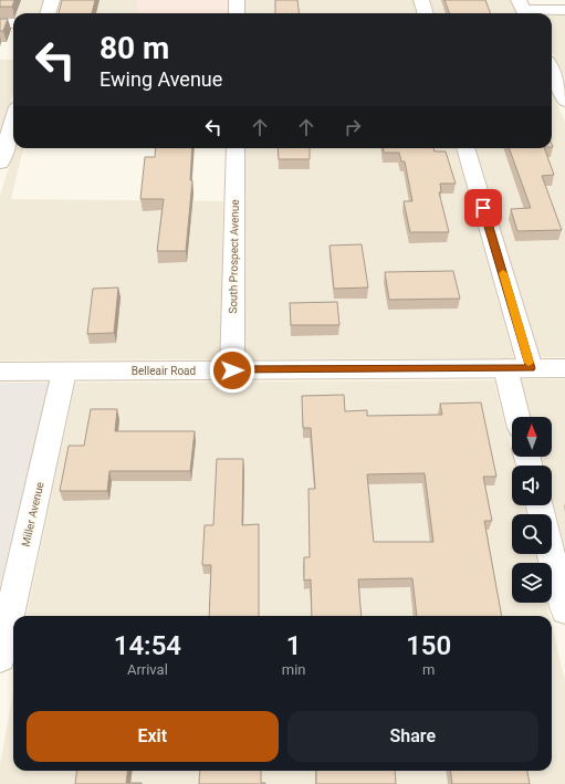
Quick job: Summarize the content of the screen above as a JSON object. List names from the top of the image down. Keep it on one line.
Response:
{"streets":{"street":["South Prospect Avenue","Belleair Road","Miller Avenue"]},"crossings":[["South Prospect Avenue","Belleair Road"],["Belleair Road","Miller Avenue"]],"north":"top","page":{"turn":["80 m","Ewing Avenue"],"eta":["14:54","Arrival","1","min","150","m"],"buttons":["Exit","Share"]}}
